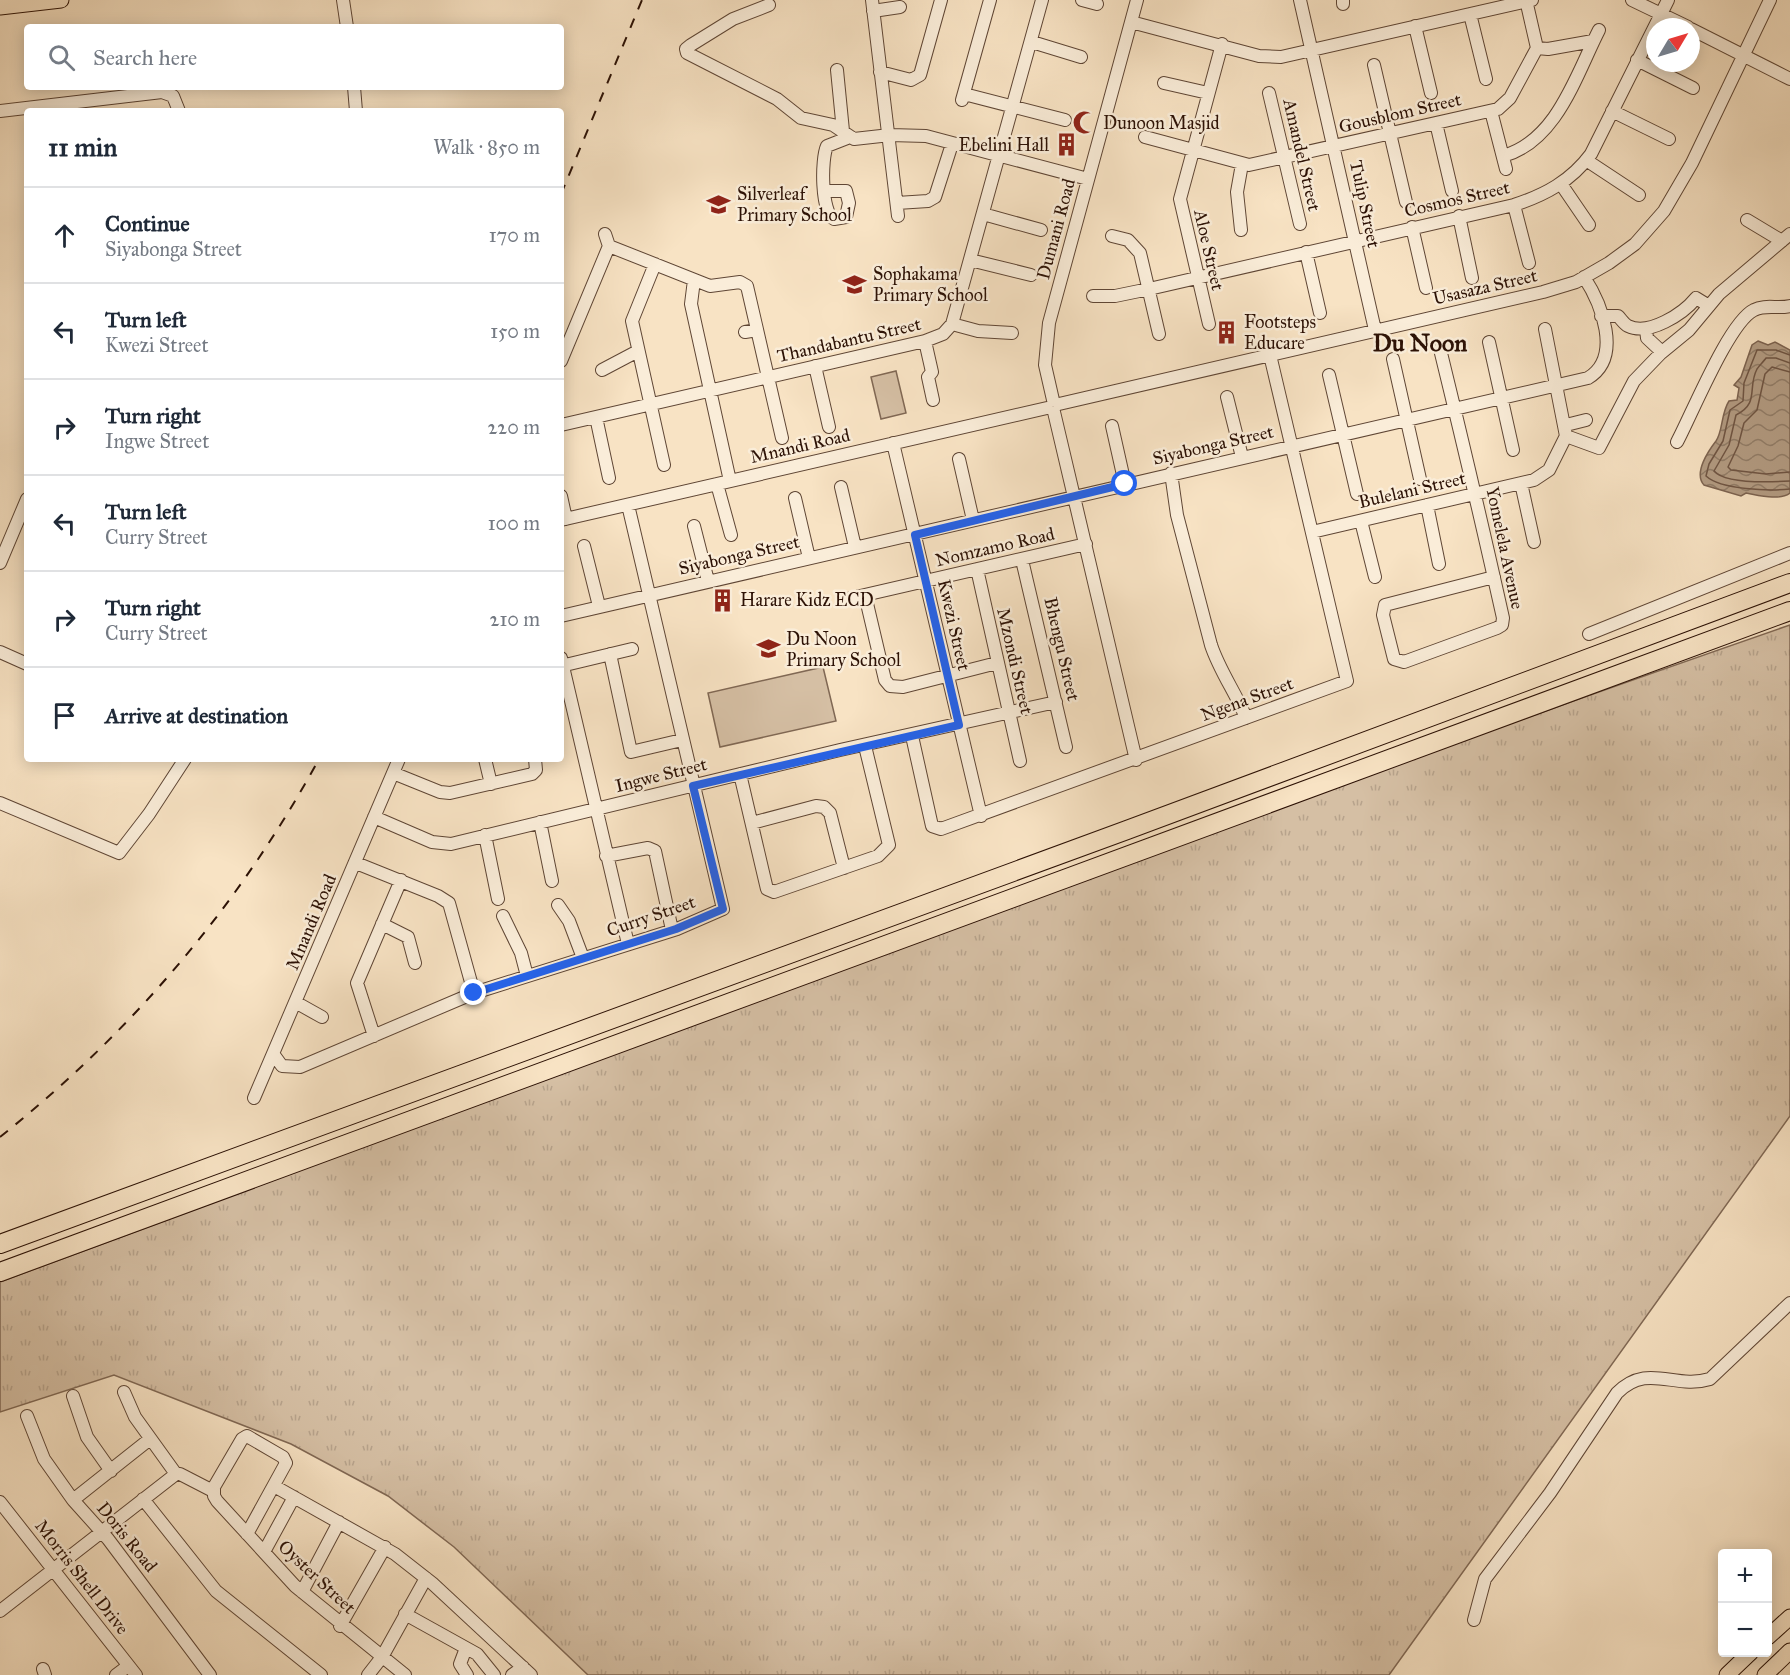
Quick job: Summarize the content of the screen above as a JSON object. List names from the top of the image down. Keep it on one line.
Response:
{"streets":{"street":["Gousblom Street","Amandel Street","Cosmos Street","Tulip Street","Dumani Road","Aloe Street","Usasaza Street","Thandabantu Street","Siyabonga Street","Mnandi Road","Bulelani Street","Nomzamo Road","Yomelela Avenue","Kwezi Street","Bhengu Street","Mzondi Street","Ngena Street","Ingwe Street","Curry Street","Doris Road","Morris Shell Drive","Oyster Street"]},"crossings":[["Gousblom Street","Amandel Street"],["Gousblom Street","Tulip Street"],["Gousblom Street","Aloe Street"],["Cosmos Street","Tulip Street"],["Cosmos Street","Aloe Street"],["Tulip Street","Usasaza Street"],["Dumani Road","Usasaza Street"],["Dumani Road","Siyabonga Street"],["Dumani Road","Mnandi Road"],["Dumani Road","Nomzamo Road"],["Dumani Road","Ngena Street"],["Usasaza Street","Siyabonga Street"],["Usasaza Street","Mnandi Road"],["Usasaza Street","Ngena Street"],["Siyabonga Street","Yomelela Avenue"],["Siyabonga Street","Kwezi Street"],["Siyabonga Street","Ngena Street"],["Siyabonga Street","Curry Street"],["Mnandi Road","Kwezi Street"],["Mnandi Road","Ingwe Street"],["Mnandi Road","Curry Street"],["Bulelani Street","Yomelela Avenue"],["Bulelani Street","Ngena Street"],["Nomzamo Road","Kwezi Street"],["Nomzamo Road","Bhengu Street"],["Nomzamo Road","Mzondi Street"],["Kwezi Street","Ngena Street"],["Kwezi Street","Ingwe Street"],["Bhengu Street","Ingwe Street"],["Mzondi Street","Ingwe Street"],["Ngena Street","Ingwe Street"],["Ingwe Street","Curry Street"]],"districts":["Du Noon"],"places":{"mosque":["Dunoon Masjid"],"building":["Ebelini Hall","Footsteps Educare","Harare Kidz ECD"],"school or university":["Silverleaf Primary School","Sophakama Primary School","Du Noon Primary School"]},"north":"top right","page":{"search":"Search here","heading":["11 min","Walk · 850 m"],"list":[["Continue","Siyabonga Street","170 m"],["Turn left","Kwezi Street","150 m"],["Turn right","Ingwe Street","220 m"],["Turn left","Curry Street","100 m"],["Turn right","Curry Street","210 m"],"Arrive at destination"],"map_buttons":["+","−"]}}
